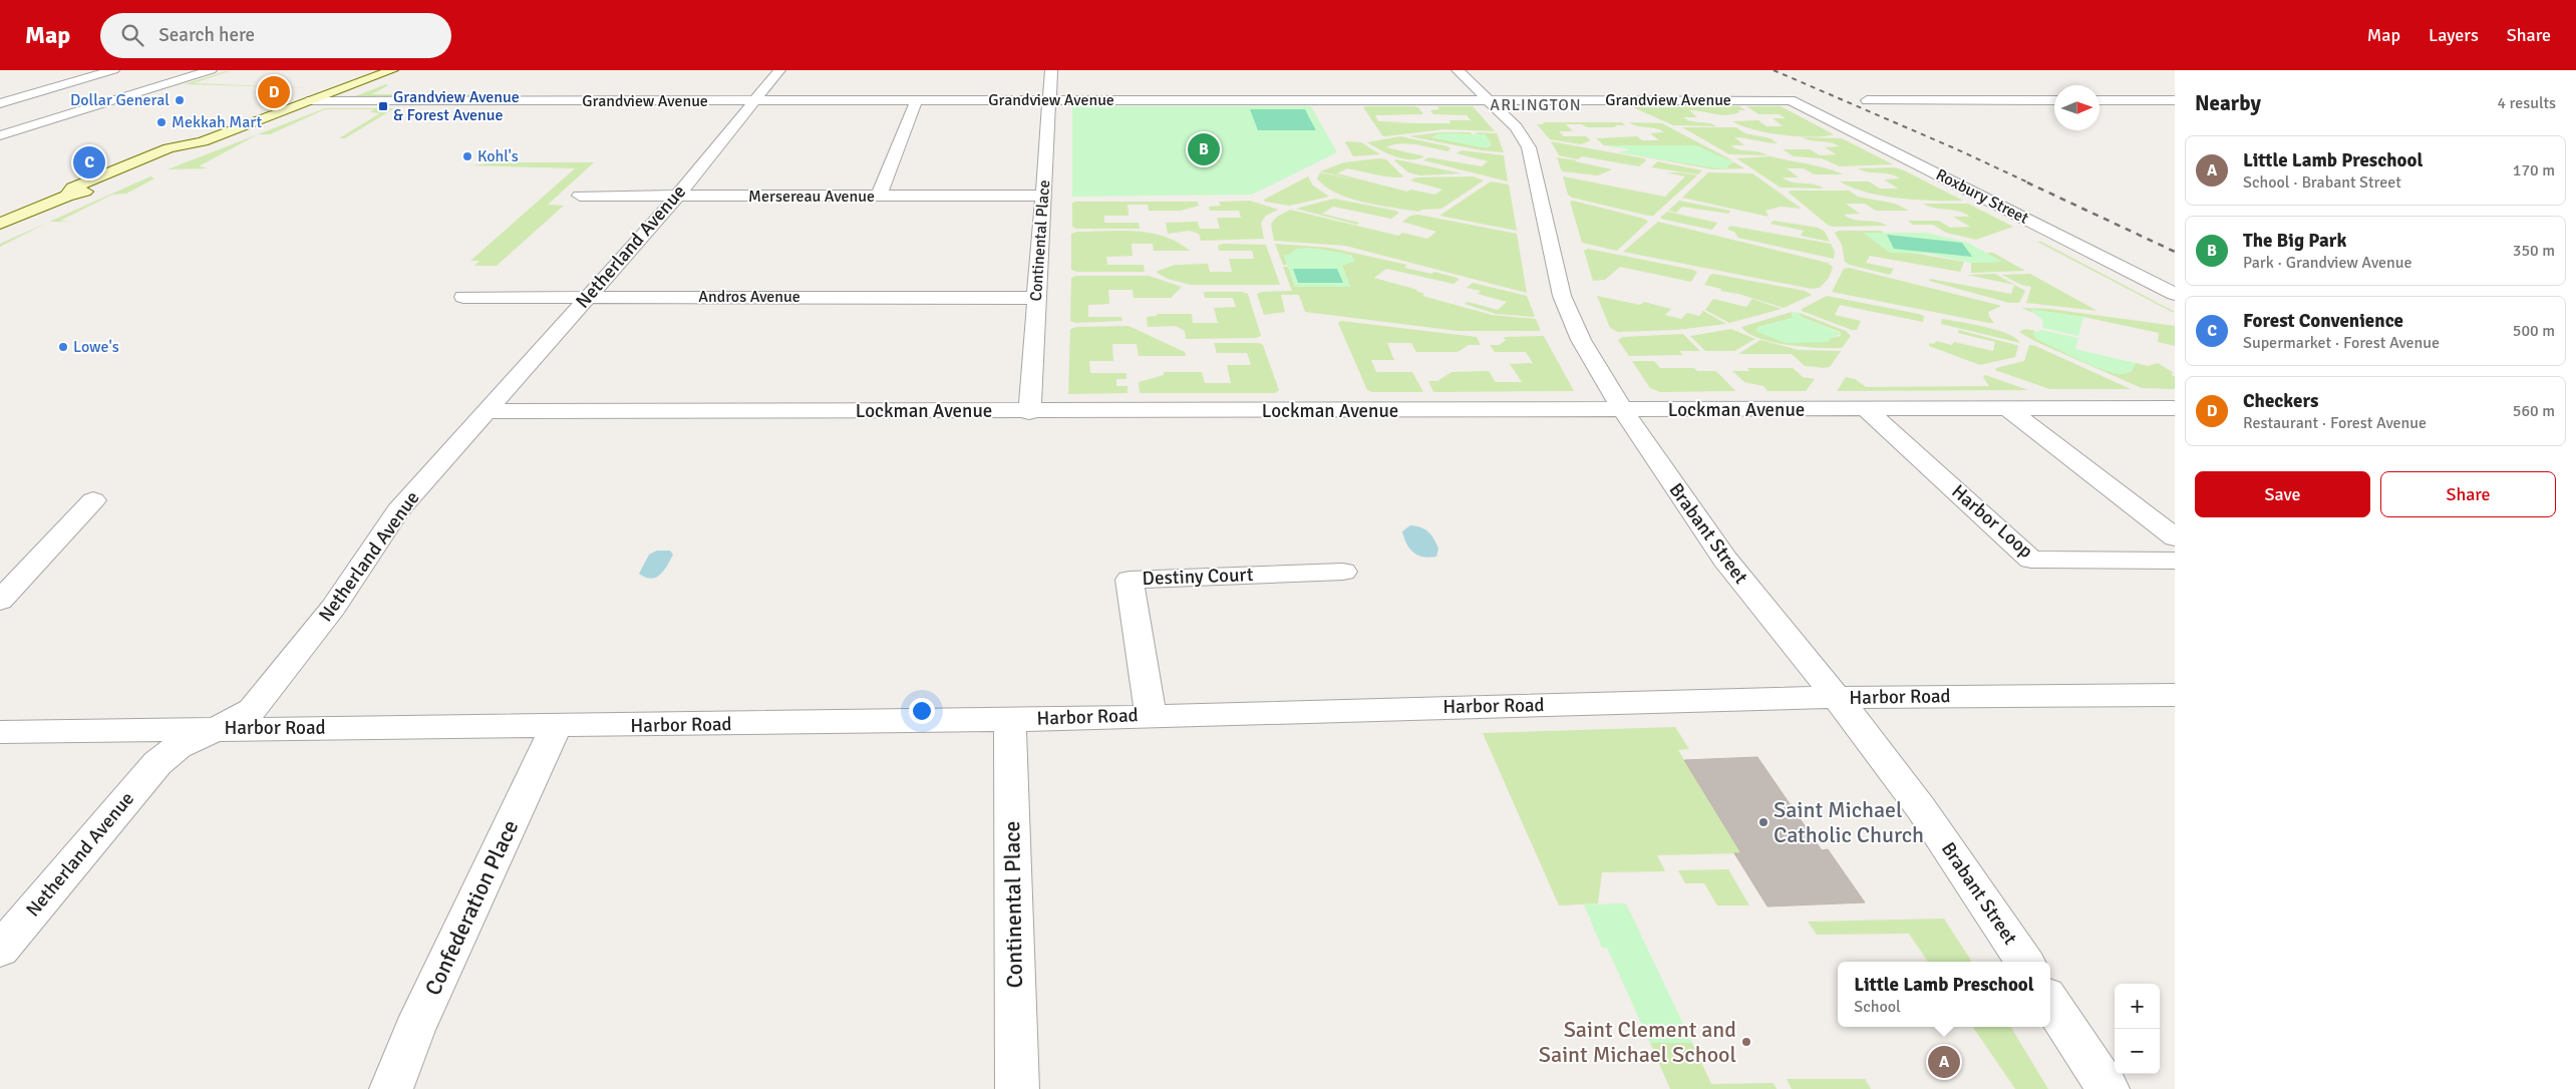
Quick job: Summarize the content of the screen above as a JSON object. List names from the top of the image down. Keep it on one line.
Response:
{"streets":{"street":["Grandview Avenue","Mersereau Avenue","Roxbury Street","Continental Place","Netherland Avenue","Andros Avenue","Lockman Avenue","Harbor Loop","Brabant Street","Destiny Court","Harbor Road","Confederation Place"]},"crossings":[["Grandview Avenue","Roxbury Street"],["Grandview Avenue","Continental Place"],["Grandview Avenue","Netherland Avenue"],["Grandview Avenue","Brabant Street"],["Mersereau Avenue","Continental Place"],["Mersereau Avenue","Netherland Avenue"],["Continental Place","Andros Avenue"],["Continental Place","Lockman Avenue"],["Continental Place","Harbor Road"],["Netherland Avenue","Andros Avenue"],["Netherland Avenue","Lockman Avenue"],["Netherland Avenue","Harbor Road"],["Lockman Avenue","Harbor Loop"],["Lockman Avenue","Brabant Street"],["Brabant Street","Harbor Road"],["Destiny Court","Harbor Road"],["Harbor Road","Confederation Place"]],"districts":["ARLINGTON"],"places":{"other":["Dollar General","Mekkah Mart","Kohl's","Lowe's","Saint Michael Catholic Church","Saint Clement and Saint Michael School"],"transit":["Grandview Avenue & Forest Avenue"]},"north":"right","page":{"header":"Map","search":"Search here","nav":["Map","Layers","Share"],"heading":["Nearby","4 results"],"pins":["D","B","C","A"],"list":[{"mark":"A","name":"Little Lamb Preschool","note":"School · Brabant Street","value":"170 m"},{"mark":"B","name":"The Big Park","note":"Park · Grandview Avenue","value":"350 m"},{"mark":"C","name":"Forest Convenience","note":"Supermarket · Forest Avenue","value":"500 m"},{"mark":"D","name":"Checkers","note":"Restaurant · Forest Avenue","value":"560 m"}],"buttons":["Save","Share"],"popup":["Little Lamb Preschool","School"],"map_buttons":["+","−"]}}
